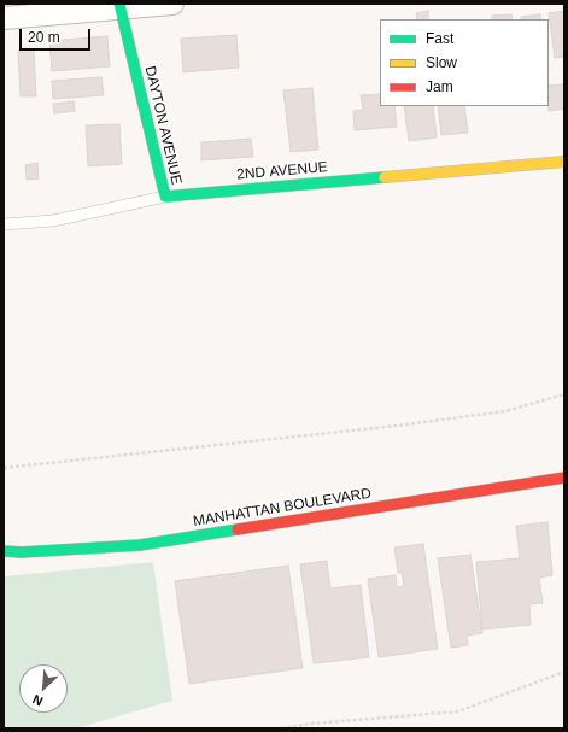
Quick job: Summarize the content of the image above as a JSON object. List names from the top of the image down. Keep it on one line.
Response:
{"streets":{"street":["DAYTON AVENUE","2ND AVENUE","MANHATTAN BOULEVARD"]},"crossings":[["DAYTON AVENUE","2ND AVENUE"]],"legend":["Fast","Slow","Jam"],"scale_bar":"20 m","north":"bottom left"}
